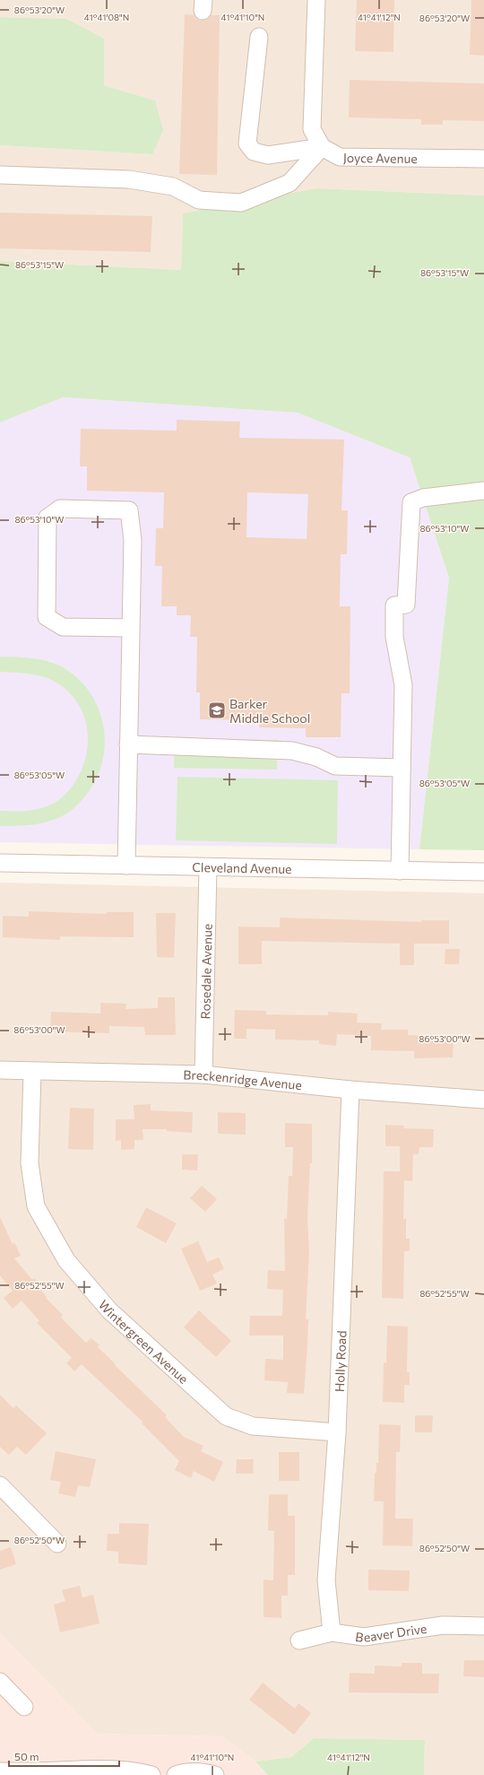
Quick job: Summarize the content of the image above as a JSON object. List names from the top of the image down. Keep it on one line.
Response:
{"streets":{"street":["Joyce Avenue","Cleveland Avenue","Rosedale Avenue","Breckenridge Avenue","Wintergreen Avenue","Holly Road","Beaver Drive"]},"crossings":[["Cleveland Avenue","Rosedale Avenue"],["Rosedale Avenue","Breckenridge Avenue"],["Breckenridge Avenue","Wintergreen Avenue"],["Breckenridge Avenue","Holly Road"],["Wintergreen Avenue","Holly Road"],["Holly Road","Beaver Drive"]],"places":{"school or university":["Barker Middle School"]},"scale_bar":"50 m","coordinates":["86°53'20\"W","41°41'08\"N","41°41'10\"N","41°41'12\"N","86°53'15\"W","86°53'10\"W","86°53'05\"W","86°53'00\"W","86°52'55\"W","86°52'50\"W"]}
